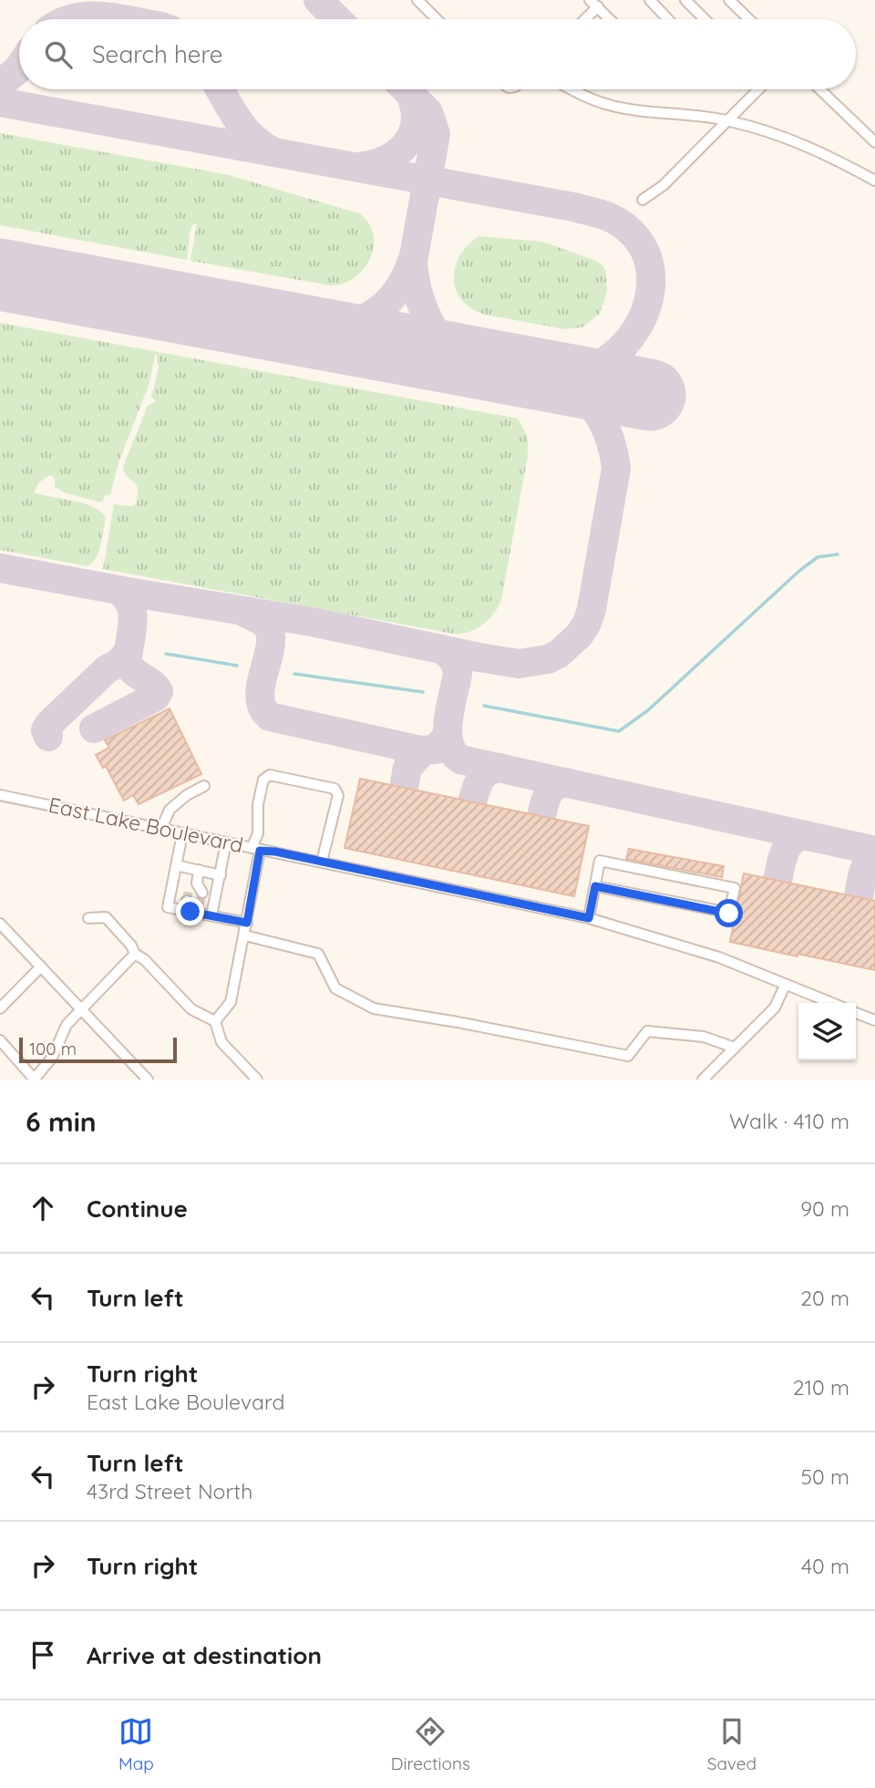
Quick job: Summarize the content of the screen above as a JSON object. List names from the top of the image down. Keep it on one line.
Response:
{"streets":{"street":["East Lake Boulevard"]},"scale_bar":"100 m","page":{"search":"Search here","scale":"100 m","heading":["6 min","Walk · 410 m"],"list":[["Continue","90 m"],["Turn left","20 m"],["Turn right","East Lake Boulevard","210 m"],["Turn left","43rd Street North","50 m"],["Turn right","40 m"],"Arrive at destination"],"nav":["Map","Directions","Saved"]}}
